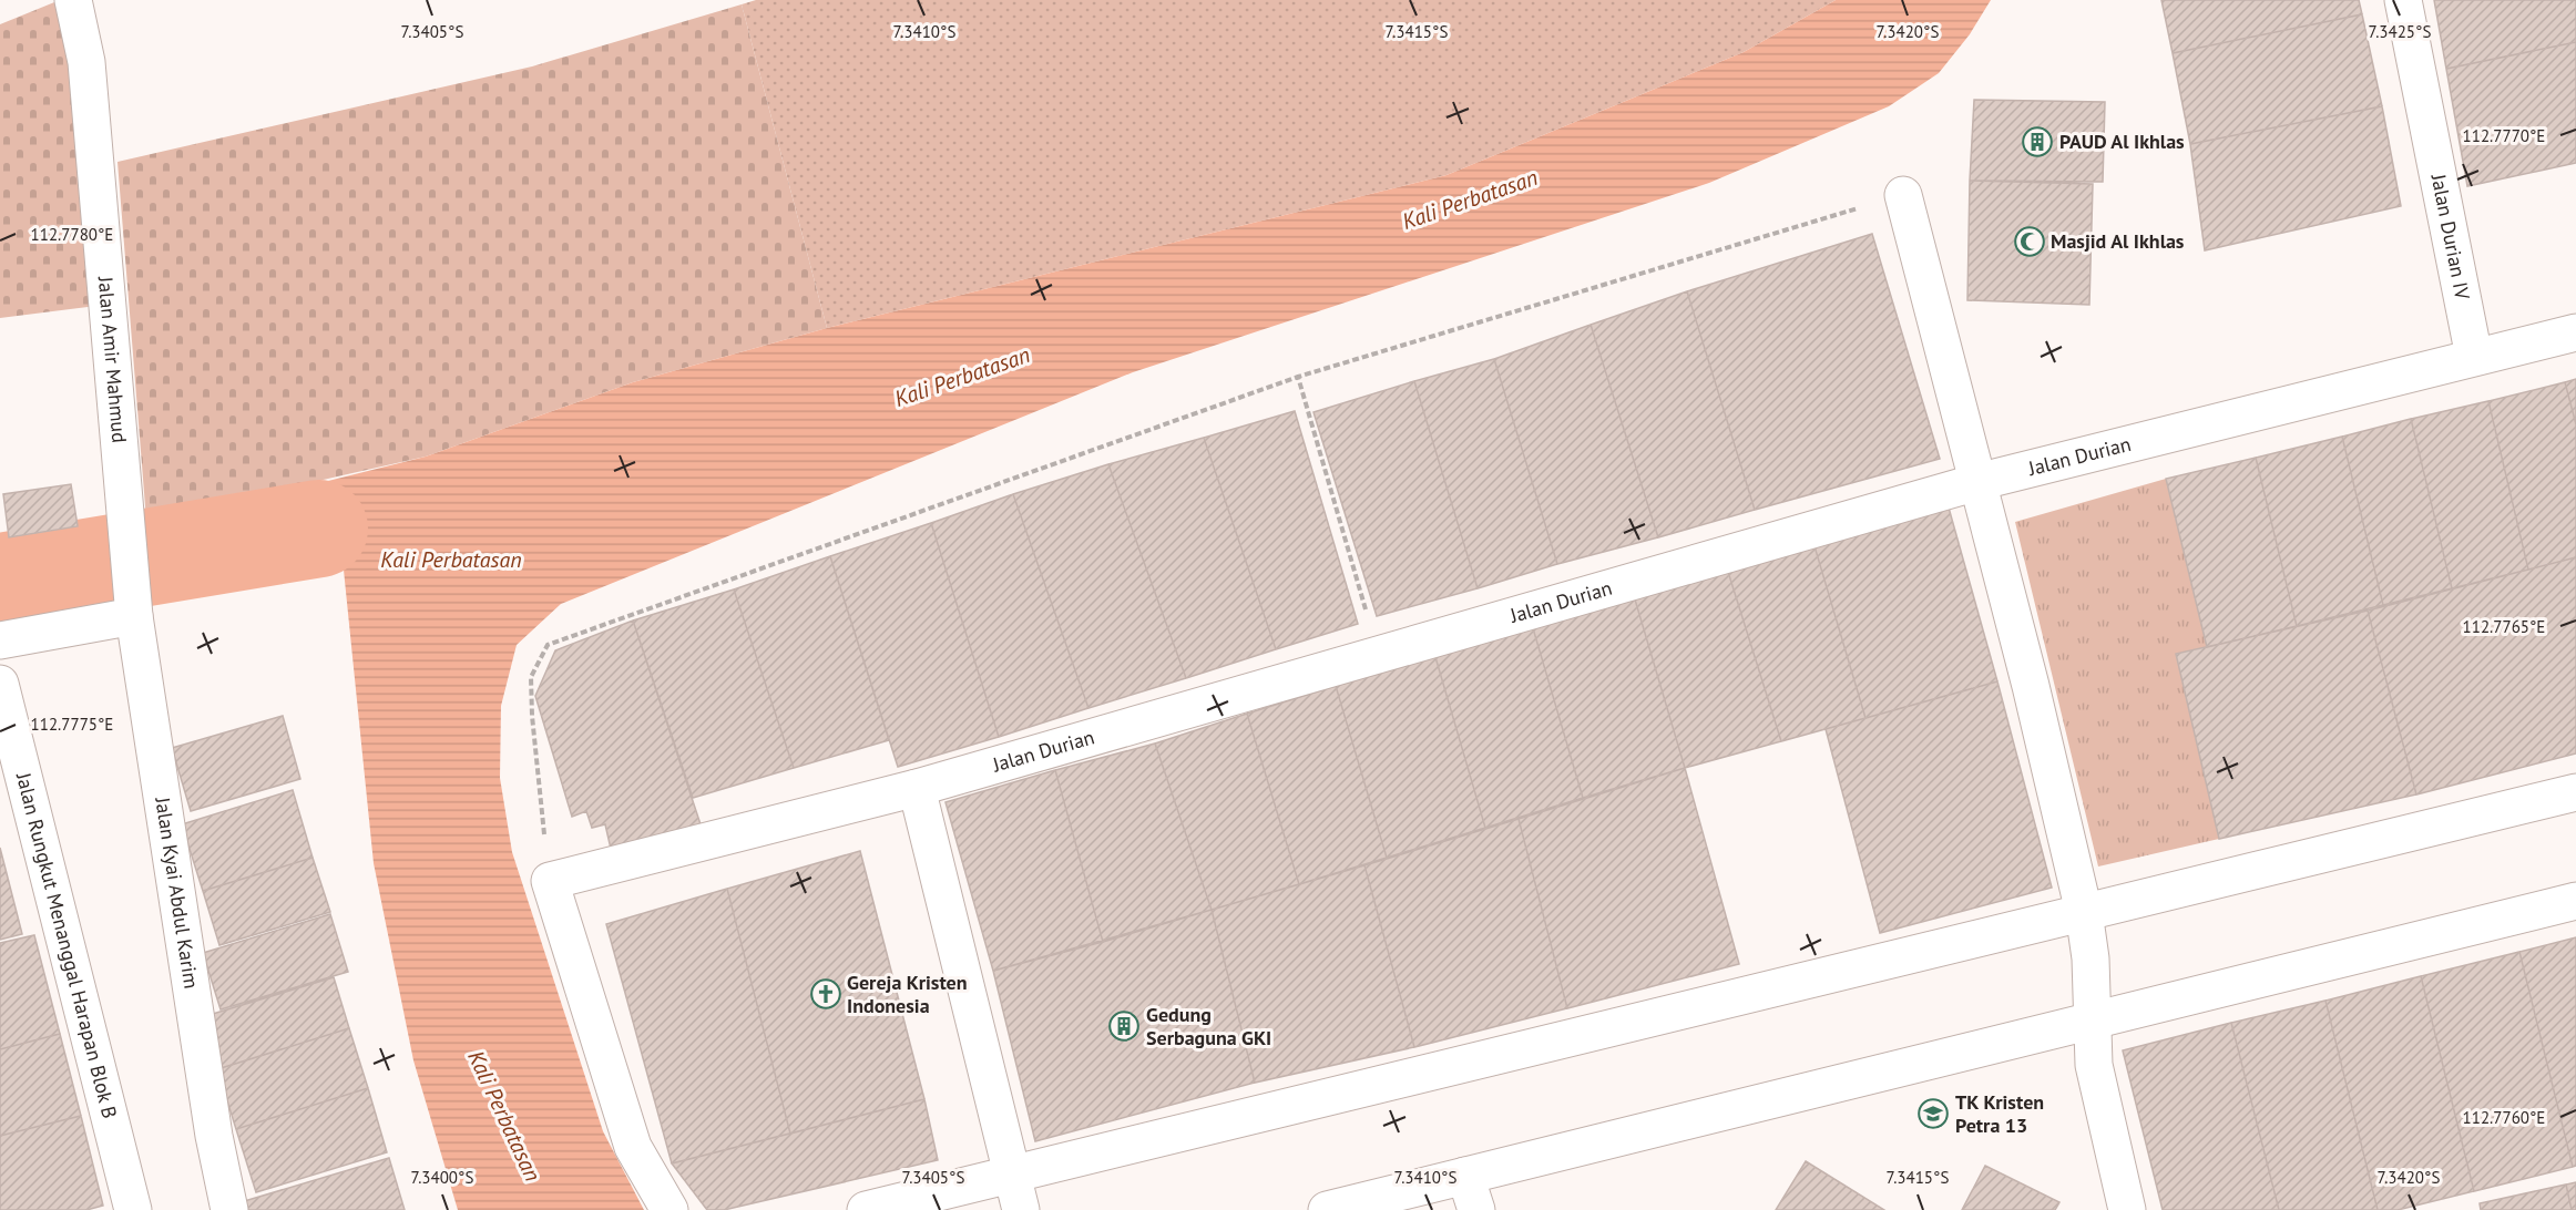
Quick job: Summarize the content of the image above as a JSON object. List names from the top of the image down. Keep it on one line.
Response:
{"streets":{"street":["Jalan Durian IV","Jalan Amir Mahmud","Jalan Durian","Jalan Kyai Abdul Karim","Jalan Rungkut Menanggal Harapan Blok B"]},"crossings":[["Jalan Durian IV","Jalan Durian"],["Jalan Amir Mahmud","Jalan Kyai Abdul Karim"]],"water":["Kali Perbatasan"],"places":{"building":["PAUD Al Ikhlas","Gedung Serbaguna GKI"],"mosque":["Masjid Al Ikhlas"],"church":["Gereja Kristen Indonesia"],"school or university":["TK Kristen Petra 13"]},"coordinates":["7.3405°S","7.3410°S","7.3415°S","7.3420°S","7.3425°S","112.7770°E","112.7780°E","112.7765°E","112.7775°E","112.7760°E","7.3400°S"]}
